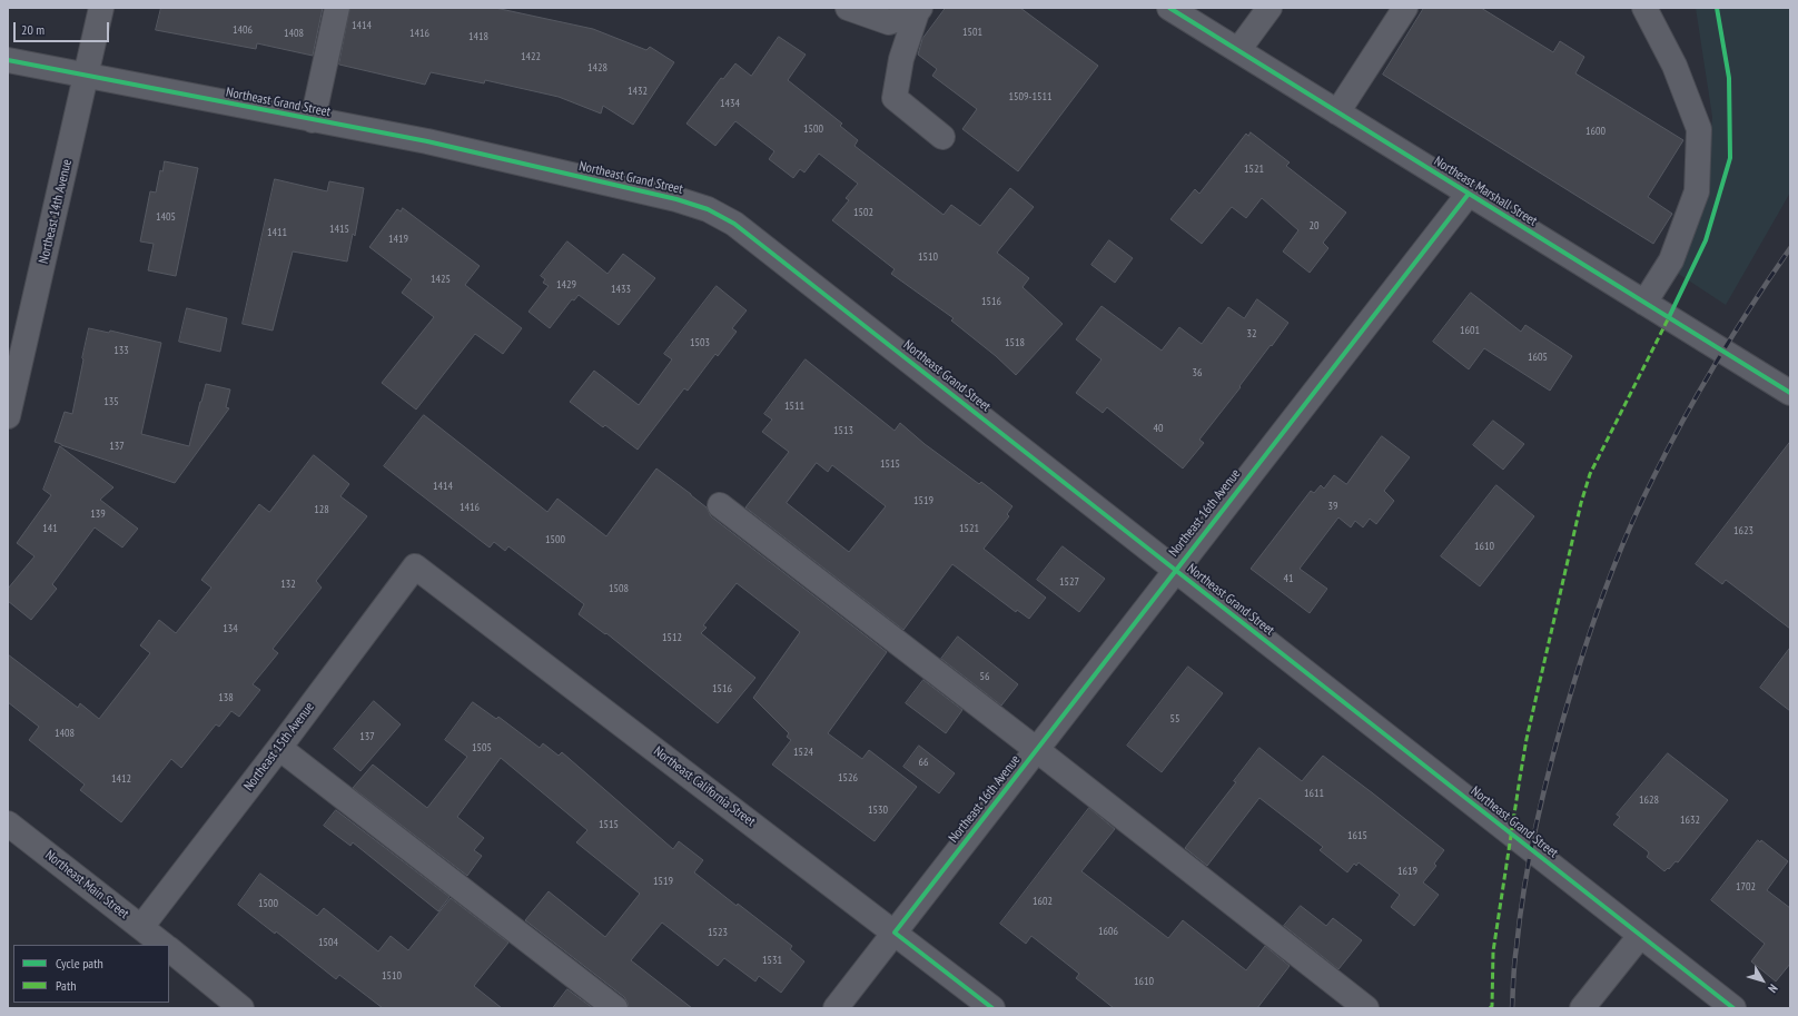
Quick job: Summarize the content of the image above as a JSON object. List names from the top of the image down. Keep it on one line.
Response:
{"streets":{"street":["Northeast Grand Street","Northeast Marshall Street","Northeast 14th Avenue","Northeast 16th Avenue","Northeast 15th Avenue","Northeast California Street","Northeast Main Street"]},"crossings":[["Northeast Grand Street","Northeast 14th Avenue"],["Northeast Grand Street","Northeast 16th Avenue"],["Northeast Marshall Street","Northeast 16th Avenue"],["Northeast 16th Avenue","Northeast California Street"],["Northeast 15th Avenue","Northeast California Street"],["Northeast 15th Avenue","Northeast Main Street"]],"house_numbers":["1414","1406","1501","1408","1416","1418","1422","1428","1432","1509-1511","1434","1500","1600","1521","1502","1405","20","1415","1411","1419","1510","1425","1429","1433","1516","1601","32","1503","1518","133","1605","36","135","1511","40","1513","137","1515","1414","1519","39","1416","128","139","141","1521","1623","1500","1610","41","1527","132","1508","134","1512","56","1516","138","55","1408","137","1505","1524","66","1526","1412","1611","1628","1530","1632","1515","1615","1619","1519","1702","1602","1500","1606","1523","1504","1531","1510","1610"],"legend":["Cycle path","Path"],"scale_bar":"20 m","north":"bottom right"}
